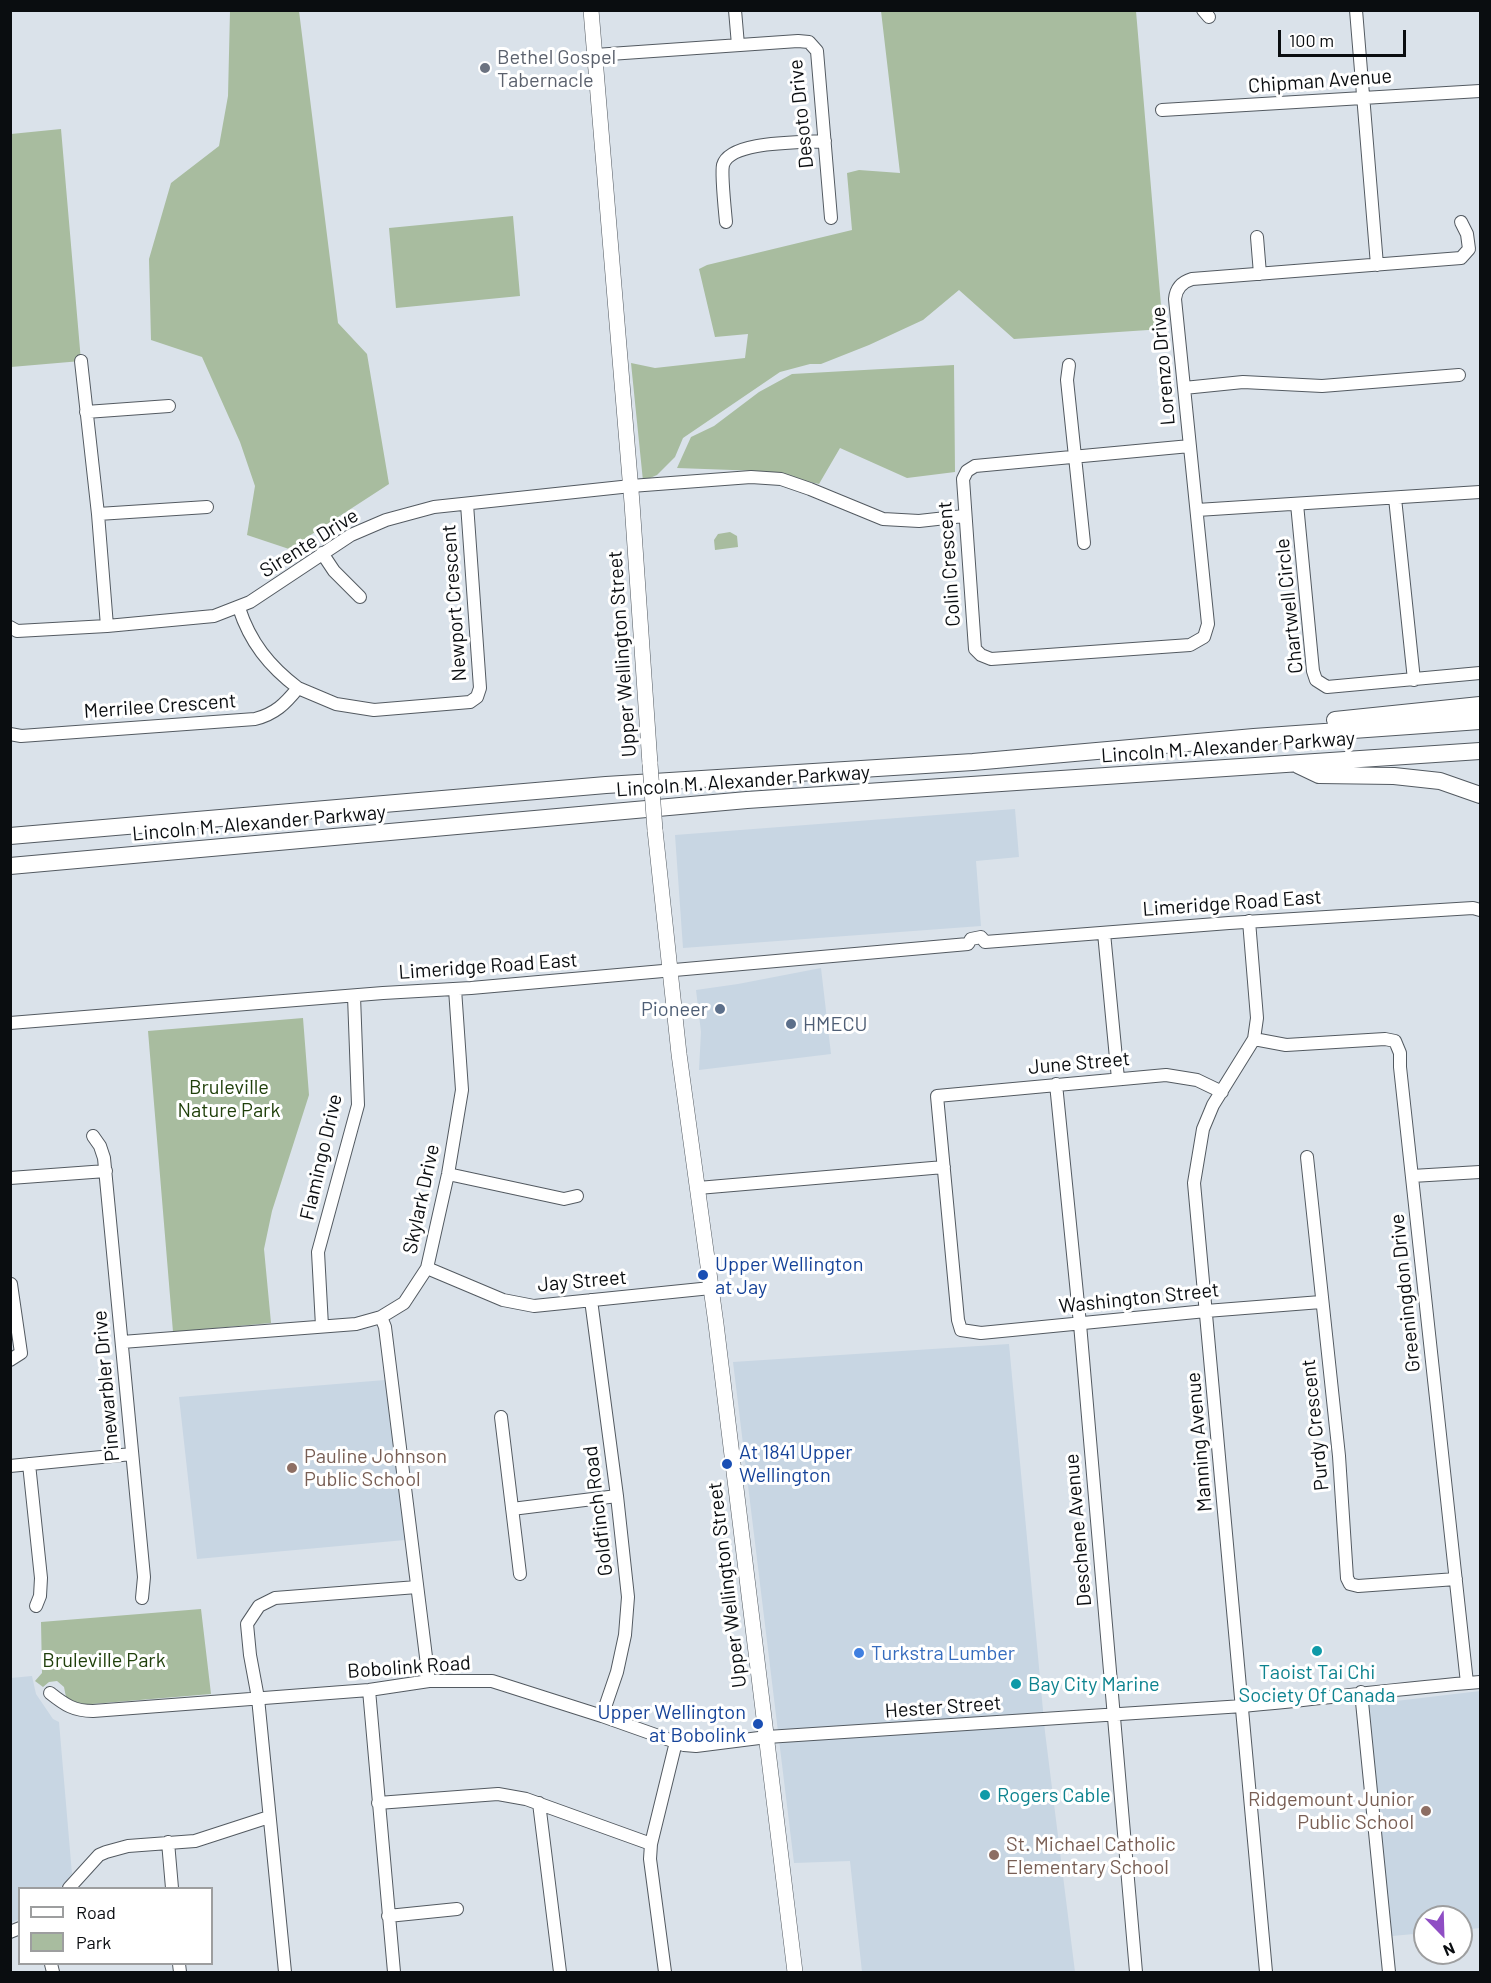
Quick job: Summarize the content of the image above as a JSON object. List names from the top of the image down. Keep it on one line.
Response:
{"streets":{"highway":["Lincoln M. Alexander Parkway"],"main road":["Upper Wellington Street"],"street":["Chipman Avenue","Desoto Drive","Lorenzo Drive","Sirente Drive","Colin Crescent","Newport Crescent","Chartwell Circle","Merrilee Crescent","Limeridge Road East","June Street","Flamingo Drive","Skylark Drive","Jay Street","Greeningdon Drive","Washington Street","Pinewarbler Drive","Purdy Crescent","Manning Avenue","Goldfinch Road","Deschene Avenue","Bobolink Road","Hester Street"]},"crossings":[["Desoto Drive","Upper Wellington Street"],["Lorenzo Drive","Colin Crescent"],["Sirente Drive","Colin Crescent"],["Sirente Drive","Newport Crescent"],["Sirente Drive","Upper Wellington Street"],["Newport Crescent","Merrilee Crescent"],["Upper Wellington Street","Limeridge Road East"],["Upper Wellington Street","Jay Street"],["Upper Wellington Street","Bobolink Road"],["Upper Wellington Street","Hester Street"],["Limeridge Road East","Flamingo Drive"],["Limeridge Road East","Skylark Drive"],["Limeridge Road East","Manning Avenue"],["June Street","Washington Street"],["June Street","Manning Avenue"],["June Street","Deschene Avenue"],["Flamingo Drive","Skylark Drive"],["Skylark Drive","Jay Street"],["Skylark Drive","Pinewarbler Drive"],["Jay Street","Goldfinch Road"],["Greeningdon Drive","Purdy Crescent"],["Greeningdon Drive","Manning Avenue"],["Greeningdon Drive","Hester Street"],["Washington Street","Purdy Crescent"],["Washington Street","Manning Avenue"],["Washington Street","Deschene Avenue"],["Manning Avenue","Hester Street"],["Goldfinch Road","Bobolink Road"],["Deschene Avenue","Hester Street"],["Bobolink Road","Hester Street"]],"parks":["Bruleville Nature Park","Bruleville Park"],"places":["Bethel Gospel Tabernacle","Pioneer","HMECU","Upper Wellington at Jay","At 1841 Upper Wellington","Pauline Johnson Public School","Taoist Tai Chi Society Of Canada","Turkstra Lumber","Bay City Marine","Upper Wellington at Bobolink","Rogers Cable","Ridgemount Junior Public School","St. Michael Catholic Elementary School"],"legend":["Road","Park"],"scale_bar":"100 m","north":"bottom right"}
